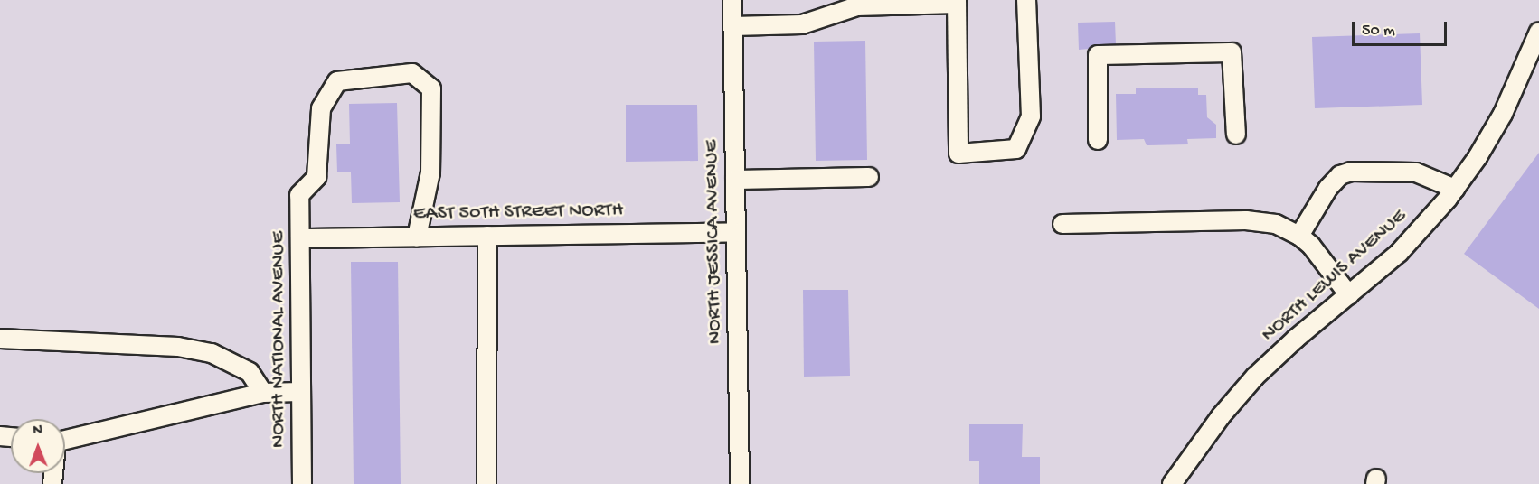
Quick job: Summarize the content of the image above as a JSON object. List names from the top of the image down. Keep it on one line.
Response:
{"streets":{"street":["EAST 50TH STREET NORTH","NORTH JESSICA AVENUE","NORTH LEWIS AVENUE","NORTH NATIONAL AVENUE"]},"crossings":[["EAST 50TH STREET NORTH","NORTH JESSICA AVENUE"],["EAST 50TH STREET NORTH","NORTH NATIONAL AVENUE"]],"scale_bar":"50 m","north":"top"}
